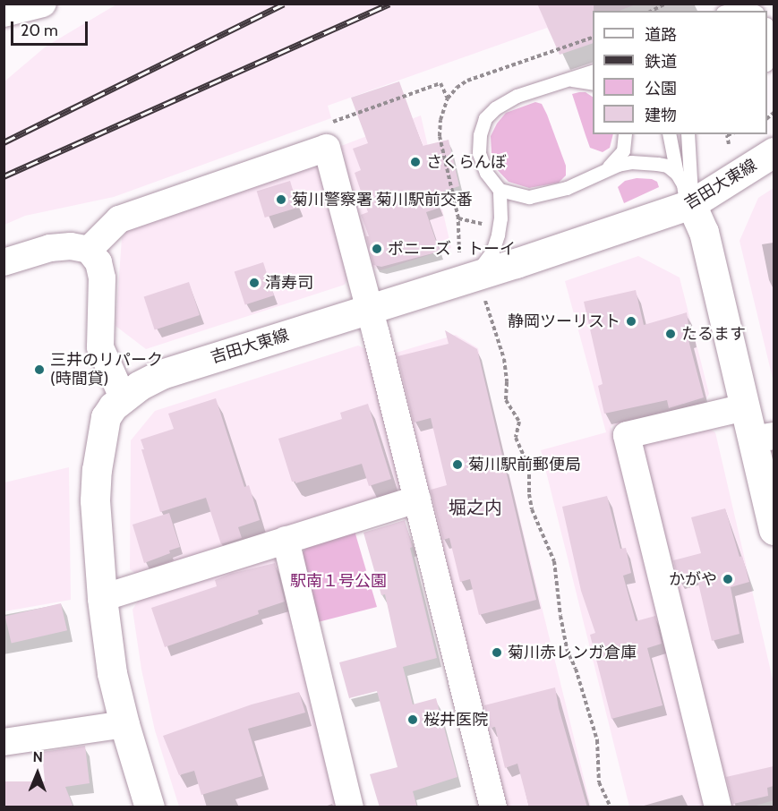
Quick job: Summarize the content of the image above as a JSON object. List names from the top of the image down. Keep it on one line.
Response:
{"streets":{"main road":["吉田大東線"]},"districts":["堀之内"],"parks":["駅南１号公園"],"places":["さくらんぼ","菊川警察署 菊川駅前交番","ポニーズ・トーイ","清寿司","静岡ツーリスト","たるます","三井のリパーク (時間貸)","菊川駅前郵便局","かがや","菊川赤レンガ倉庫","桜井医院"],"legend":["道路","鉄道","公園","建物"],"scale_bar":"20 m","north":"top"}
